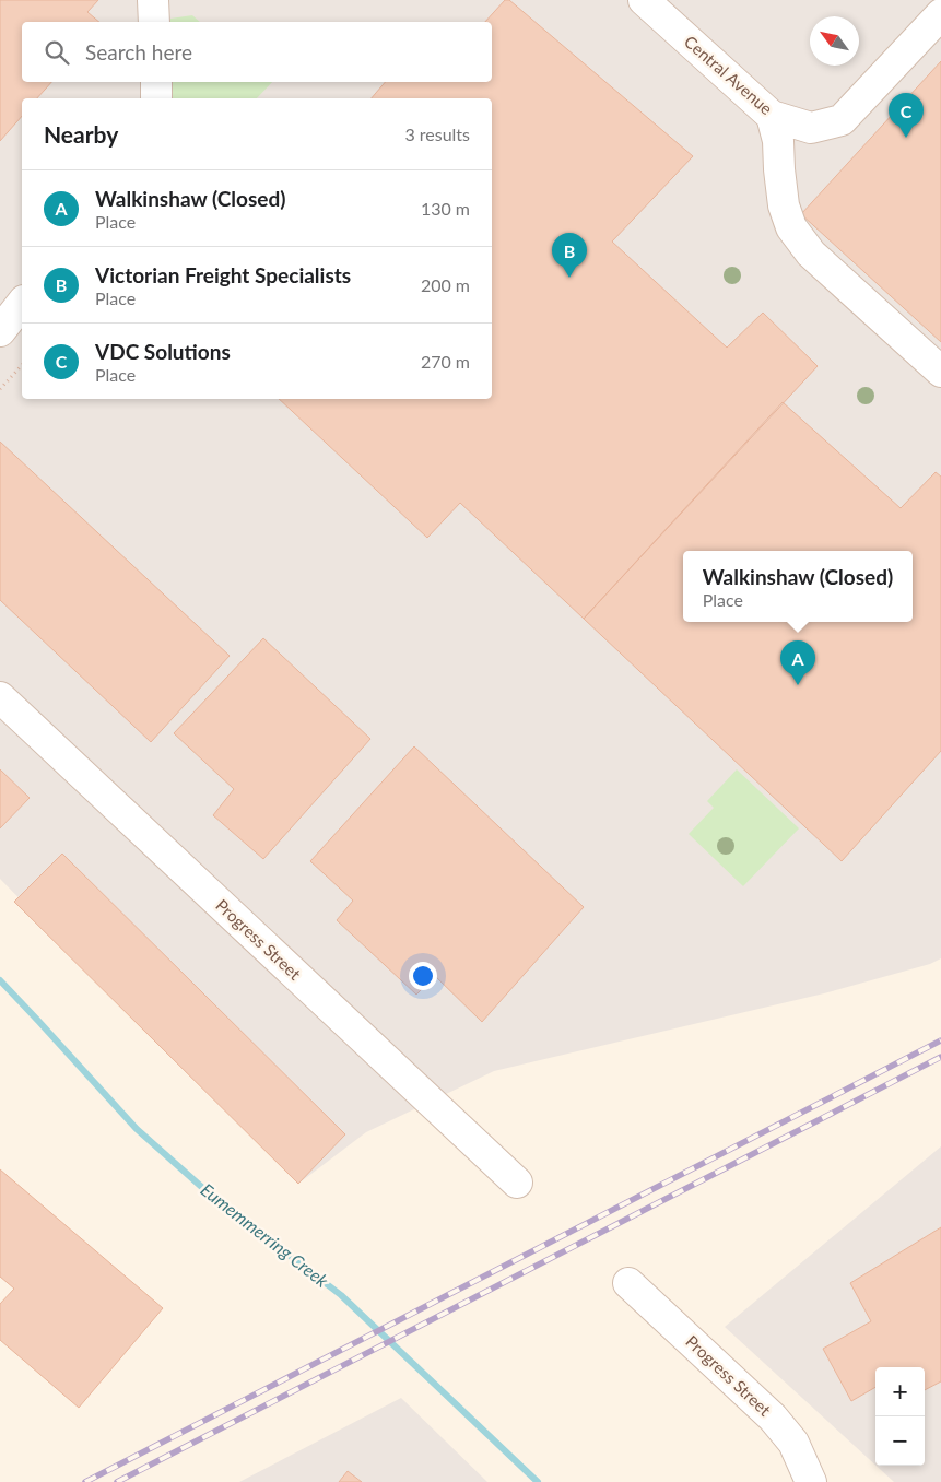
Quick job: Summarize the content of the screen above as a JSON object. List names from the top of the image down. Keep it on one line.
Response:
{"streets":{"street":["Central Avenue","Progress Street"]},"water":["Eumemmerring Creek"],"north":"top left","page":{"search":"Search here","pins":["C","B","A"],"heading":["Nearby","3 results"],"list":[{"mark":"A","name":"Walkinshaw (Closed)","note":"Place","value":"130 m"},{"mark":"B","name":"Victorian Freight Specialists","note":"Place","value":"200 m"},{"mark":"C","name":"VDC Solutions","note":"Place","value":"270 m"}],"popup":["Walkinshaw (Closed)","Place"],"map_buttons":["+","−"]}}
